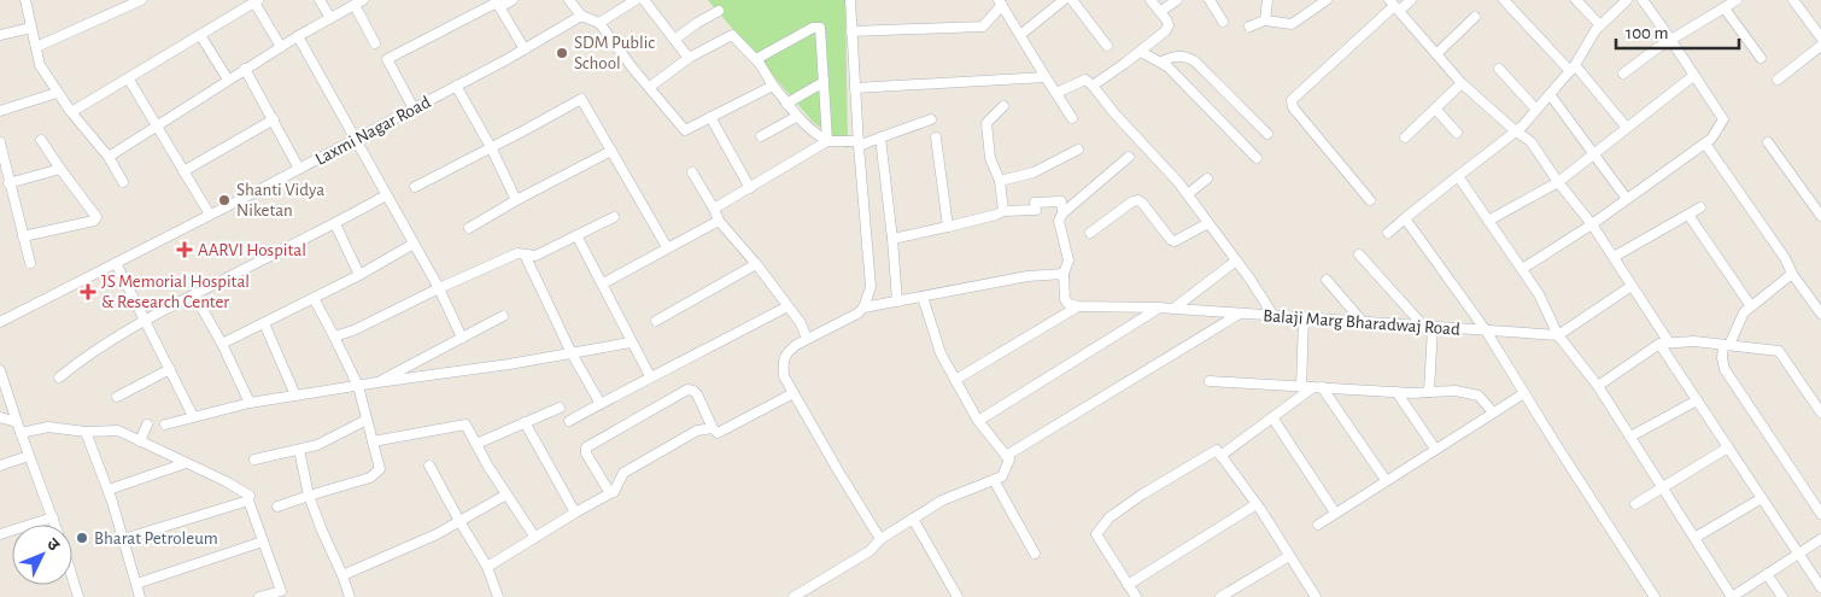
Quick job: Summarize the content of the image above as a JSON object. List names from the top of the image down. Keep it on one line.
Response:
{"streets":{"street":["Laxmi Nagar Road","Balaji Marg Bharadwaj Road"]},"places":{"other":["SDM Public School","Shanti Vidya Niketan","Bharat Petroleum"],"health":["AARVI Hospital","JS Memorial Hospital & Research Center"]},"scale_bar":"100 m","north":"top right"}
